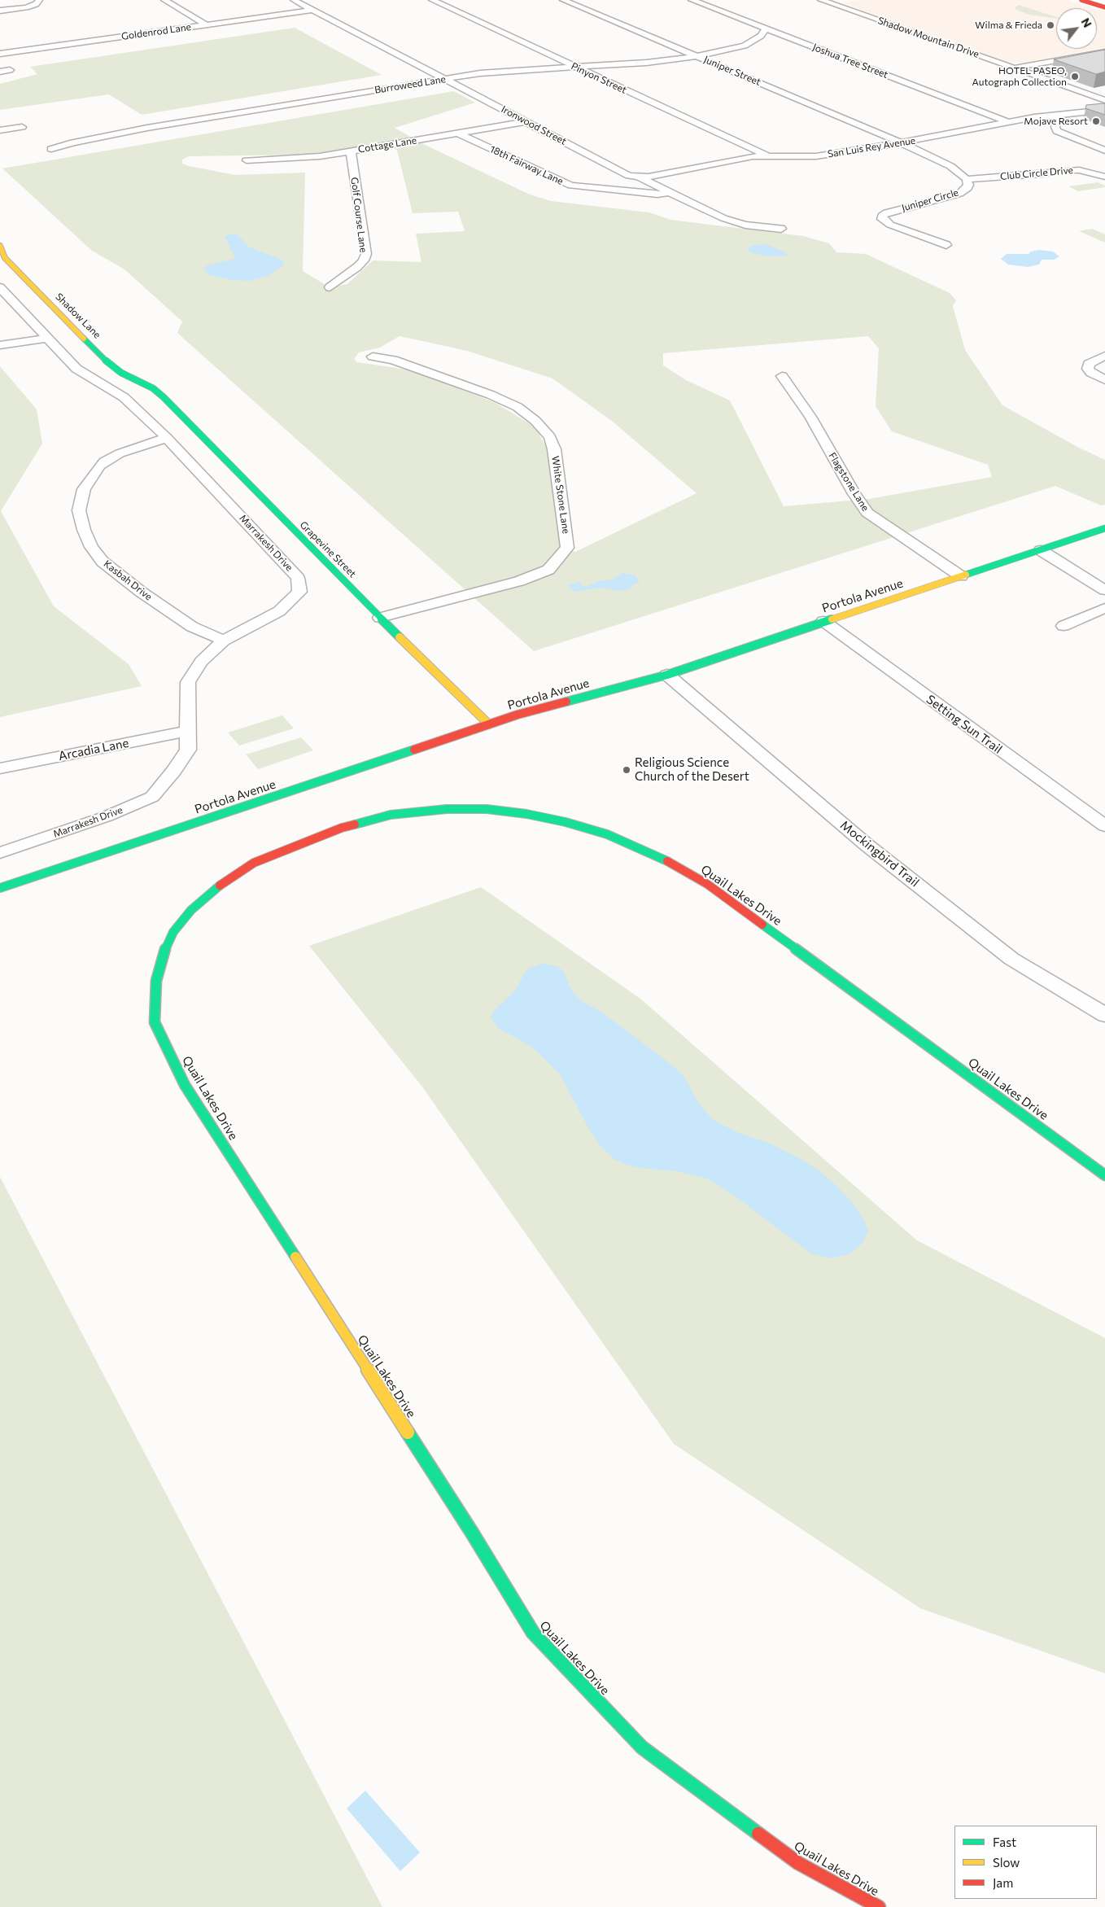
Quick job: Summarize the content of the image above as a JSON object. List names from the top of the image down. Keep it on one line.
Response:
{"streets":{"street":["Goldenrod Lane","Shadow Mountain Drive","Joshua Tree Street","Juniper Street","Pinyon Street","Burroweed Lane","Ironwood Street","Cottage Lane","San Luis Rey Avenue","18th Fairway Lane","Club Circle Drive","Juniper Circle","Golf Course Lane","Shadow Lane","Flagstone Lane","White Stone Lane","Marrakesh Drive","Grapevine Street","Kasbah Drive","Portola Avenue","Setting Sun Trail","Arcadia Lane","Mockingbird Trail","Quail Lakes Drive"]},"crossings":[["Goldenrod Lane","Ironwood Street"],["Joshua Tree Street","Burroweed Lane"],["Joshua Tree Street","San Luis Rey Avenue"],["Juniper Street","Burroweed Lane"],["Juniper Street","San Luis Rey Avenue"],["Juniper Street","Juniper Circle"],["Pinyon Street","Burroweed Lane"],["Pinyon Street","San Luis Rey Avenue"],["Burroweed Lane","Ironwood Street"],["Ironwood Street","Cottage Lane"],["Ironwood Street","San Luis Rey Avenue"],["Ironwood Street","18th Fairway Lane"],["Cottage Lane","18th Fairway Lane"],["Cottage Lane","Golf Course Lane"],["San Luis Rey Avenue","Juniper Circle"],["Club Circle Drive","Juniper Circle"],["Shadow Lane","Grapevine Street"],["Flagstone Lane","Portola Avenue"],["White Stone Lane","Grapevine Street"],["Marrakesh Drive","Kasbah Drive"],["Marrakesh Drive","Arcadia Lane"],["Grapevine Street","Portola Avenue"],["Portola Avenue","Setting Sun Trail"],["Portola Avenue","Mockingbird Trail"]],"places":["Wilma & Frieda","HOTEL PASEO, Autograph Collection","Mojave Resort","Religious Science Church of the Desert"],"legend":["Fast","Slow","Jam"],"north":"top right"}
